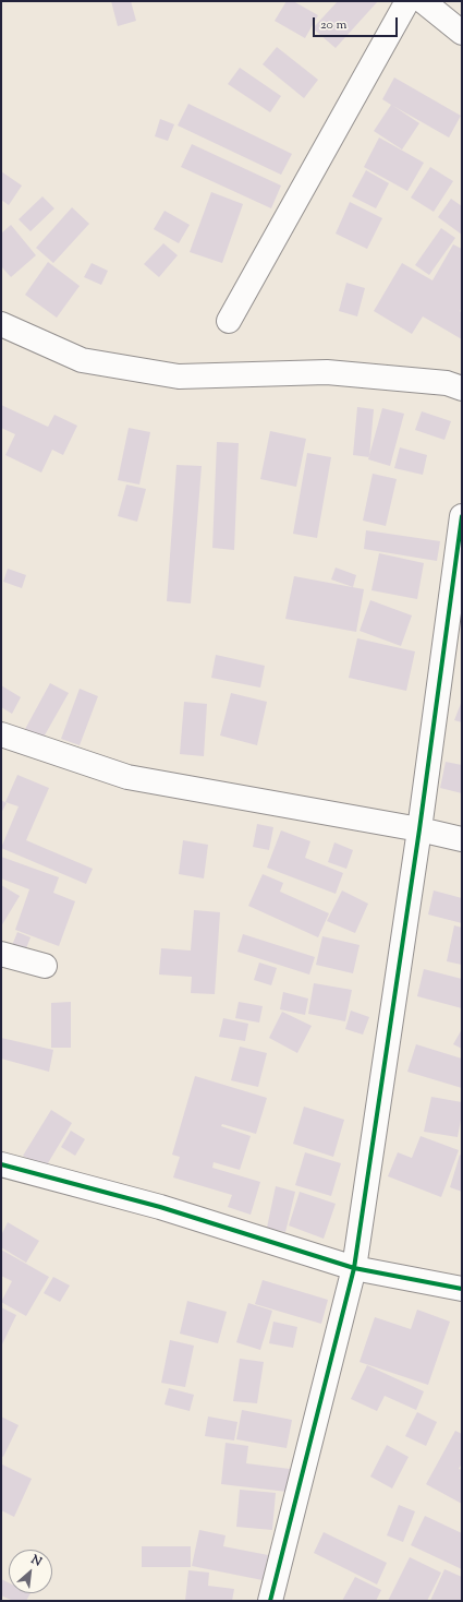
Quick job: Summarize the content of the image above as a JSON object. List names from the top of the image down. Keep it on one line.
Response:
{"scale_bar":"20 m","north":"top right"}
